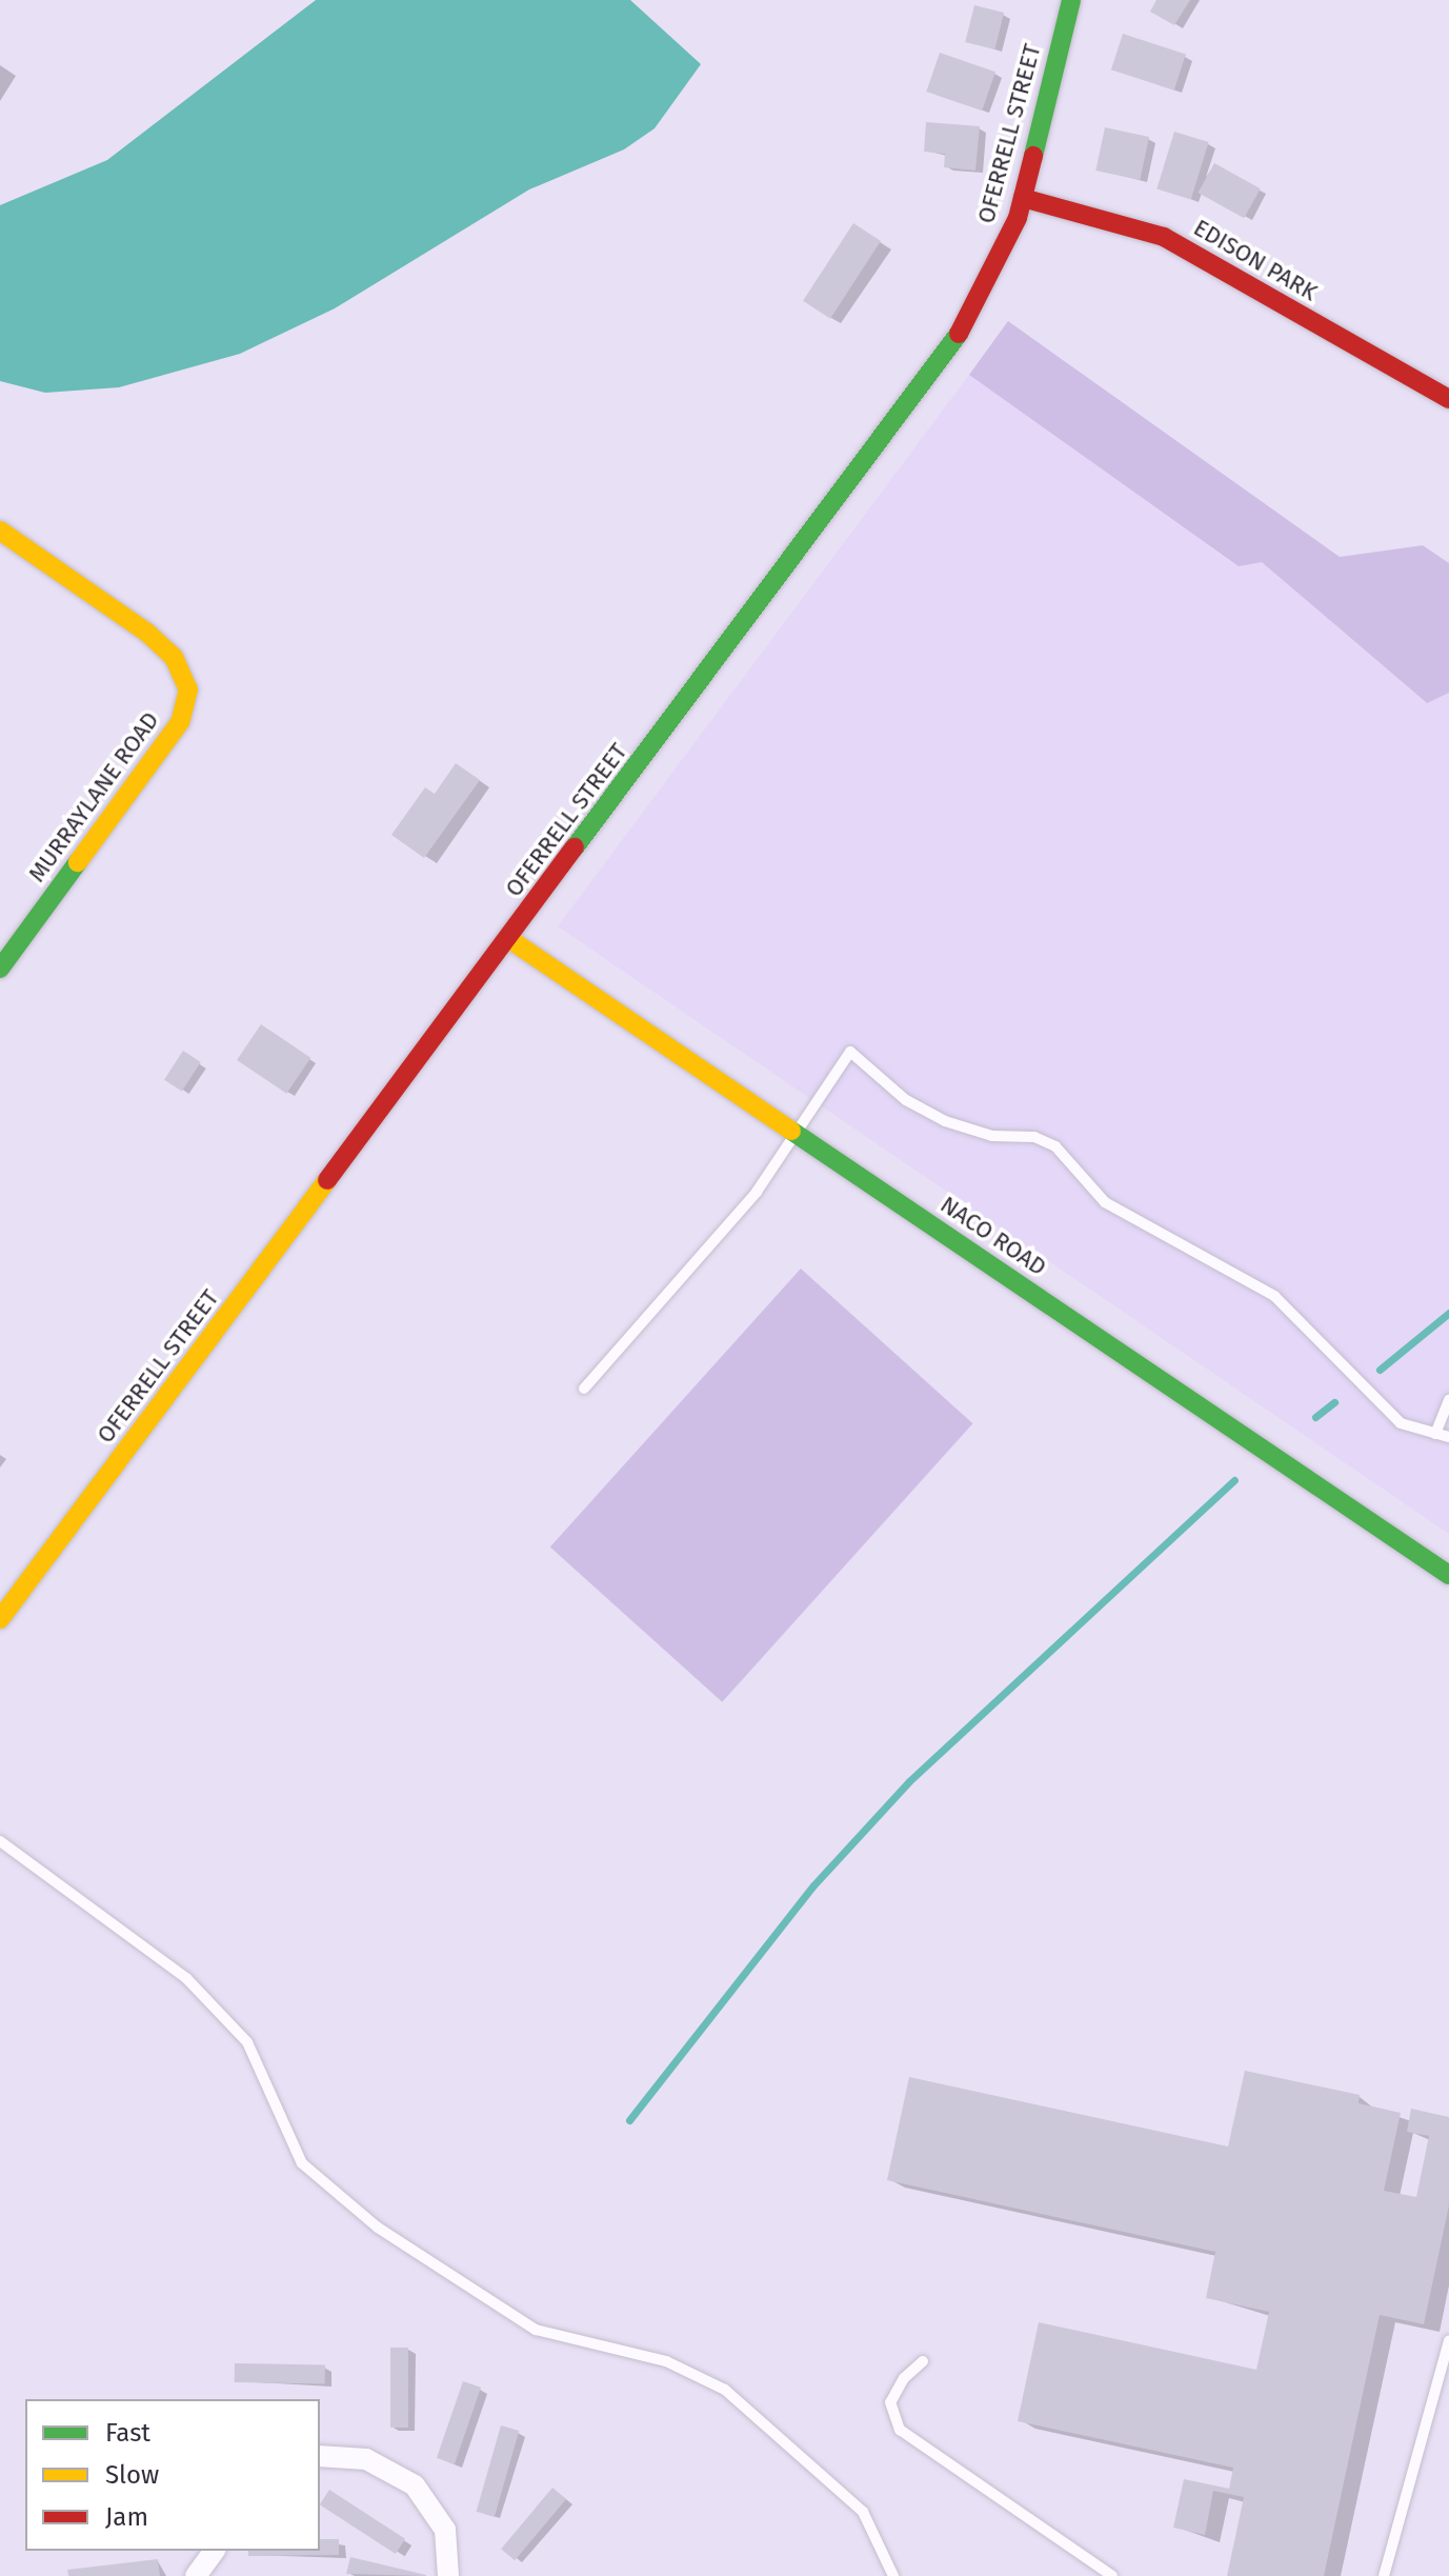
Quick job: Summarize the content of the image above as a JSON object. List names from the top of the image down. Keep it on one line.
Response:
{"streets":{"street":["OFERRELL STREET","EDISON PARK","MURRAYLANE ROAD","NACO ROAD"]},"crossings":[["OFERRELL STREET","EDISON PARK"],["OFERRELL STREET","NACO ROAD"]],"legend":["Fast","Slow","Jam"]}
